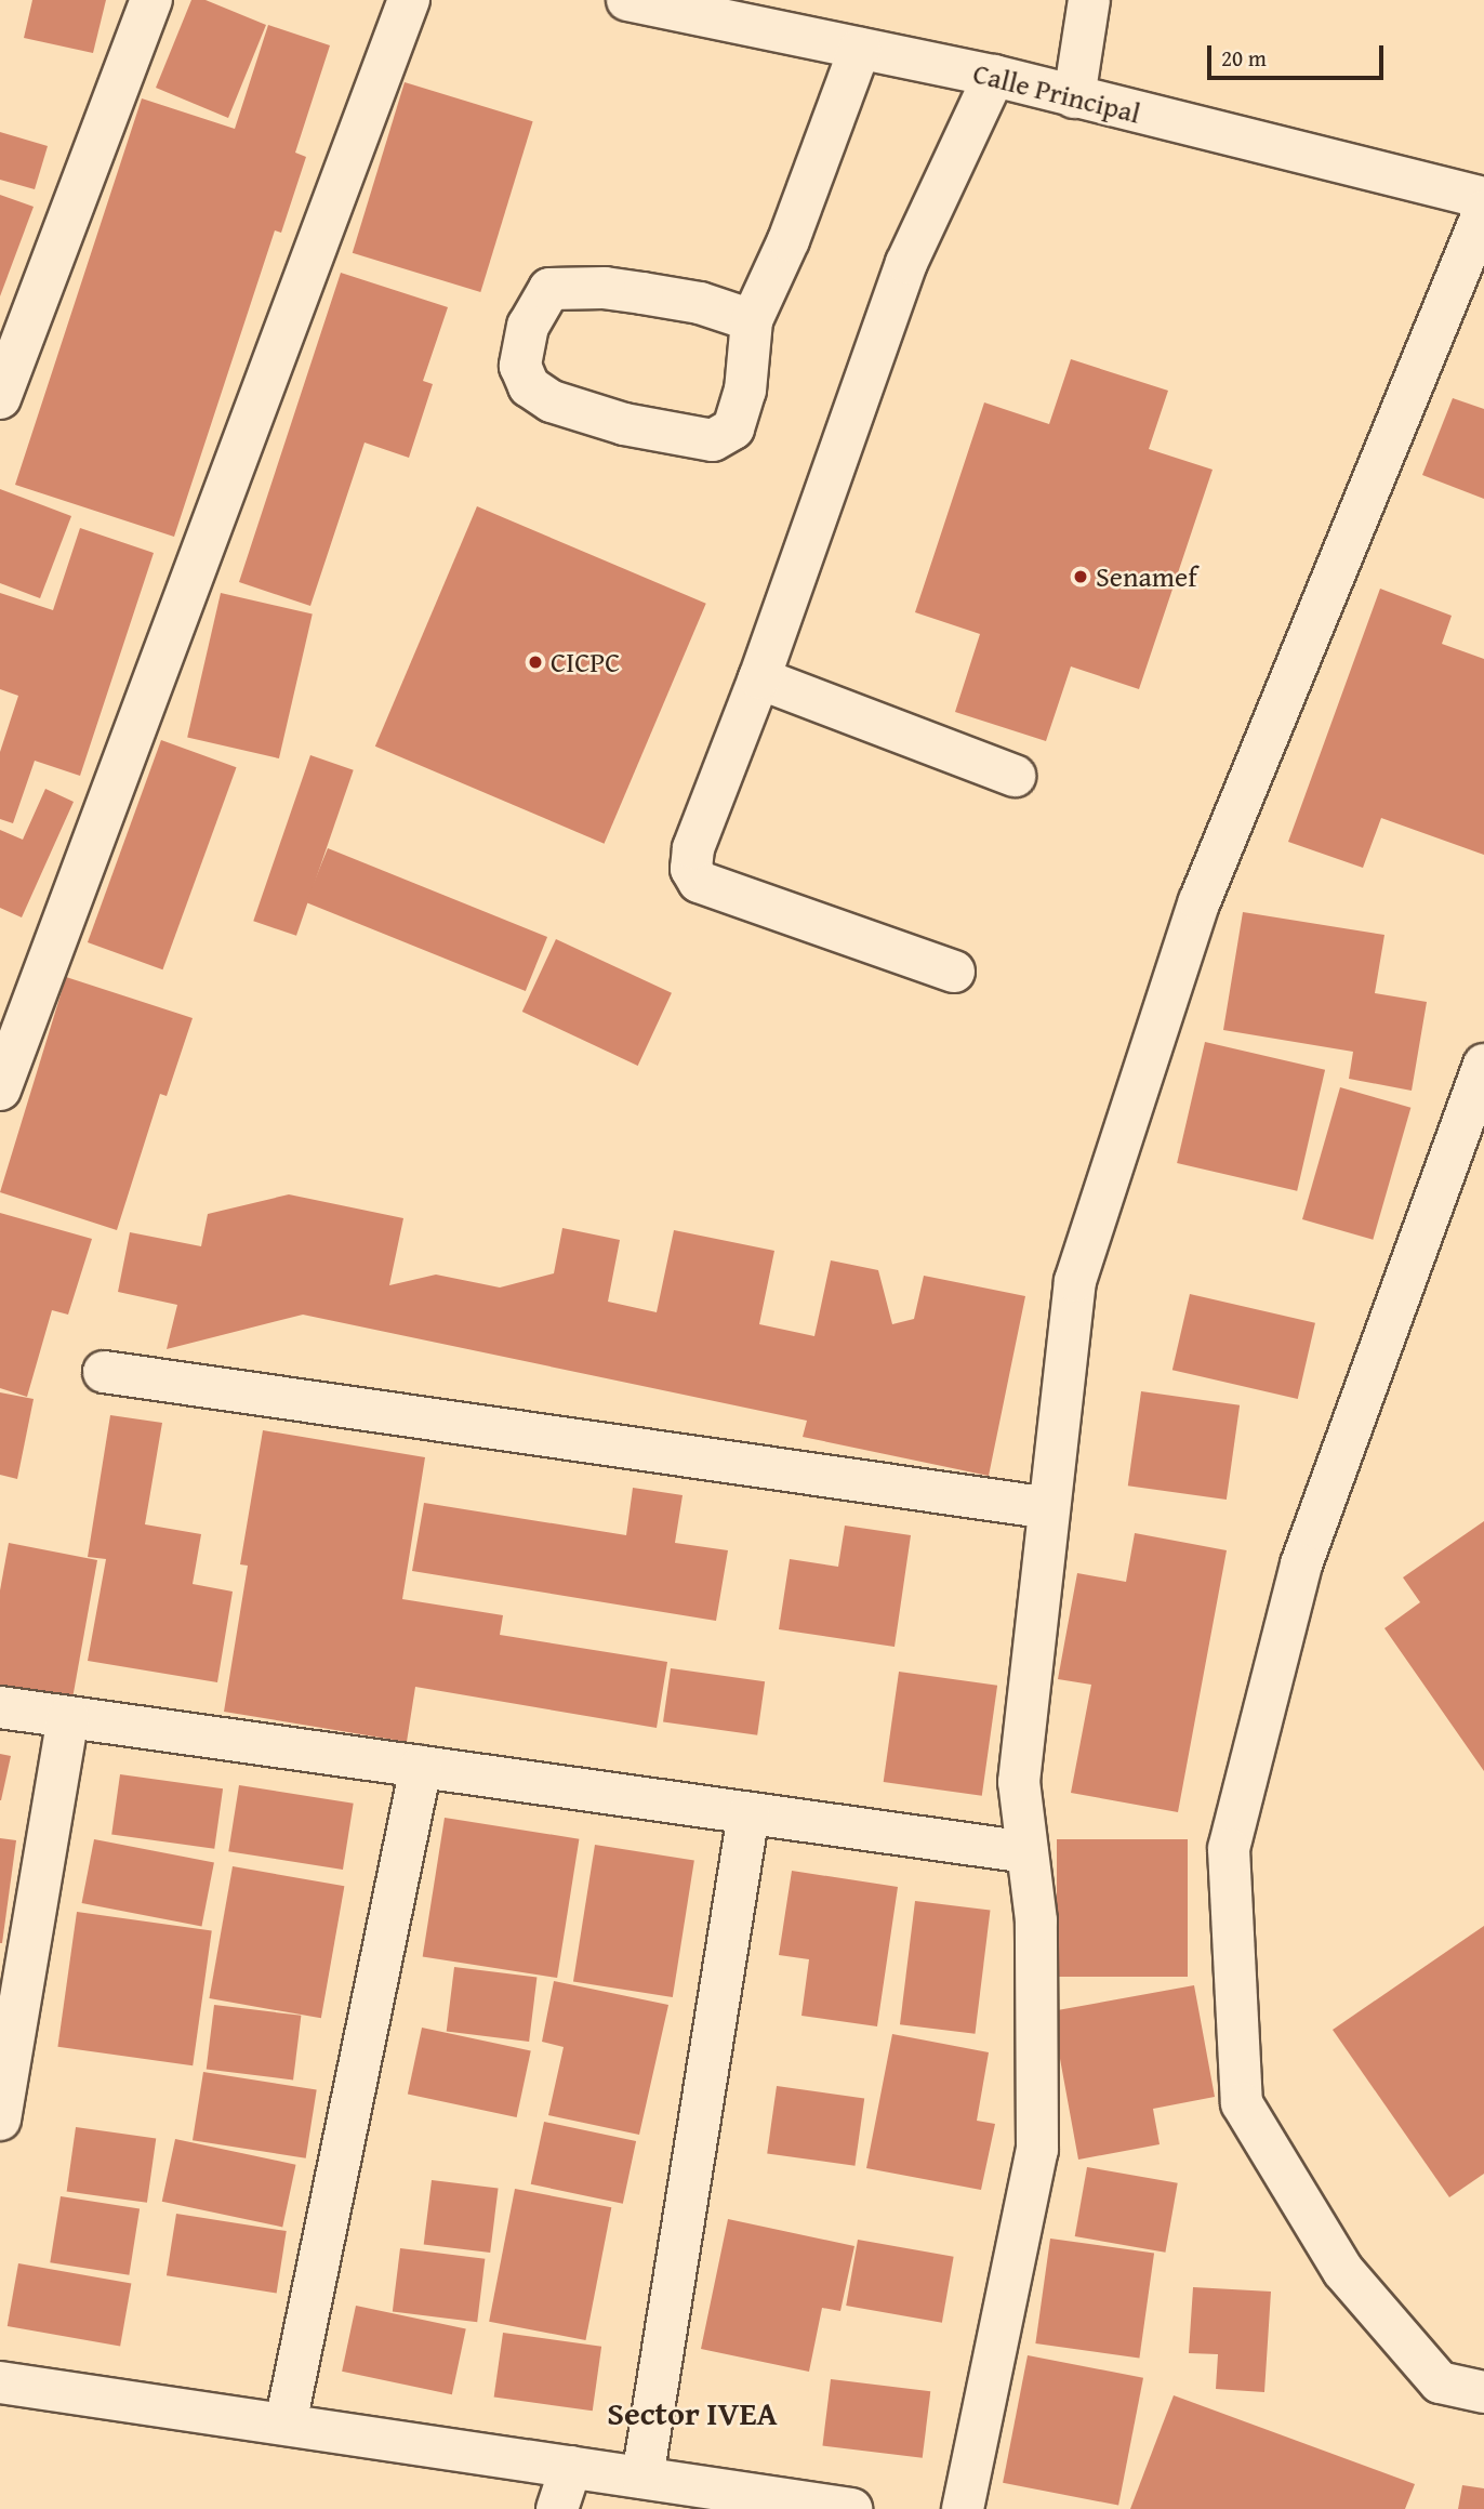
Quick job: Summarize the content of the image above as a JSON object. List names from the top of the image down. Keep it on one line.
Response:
{"streets":{"street":["Calle Principal"]},"districts":["Sector IVEA"],"places":["Senamef","CICPC"],"scale_bar":"20 m"}
